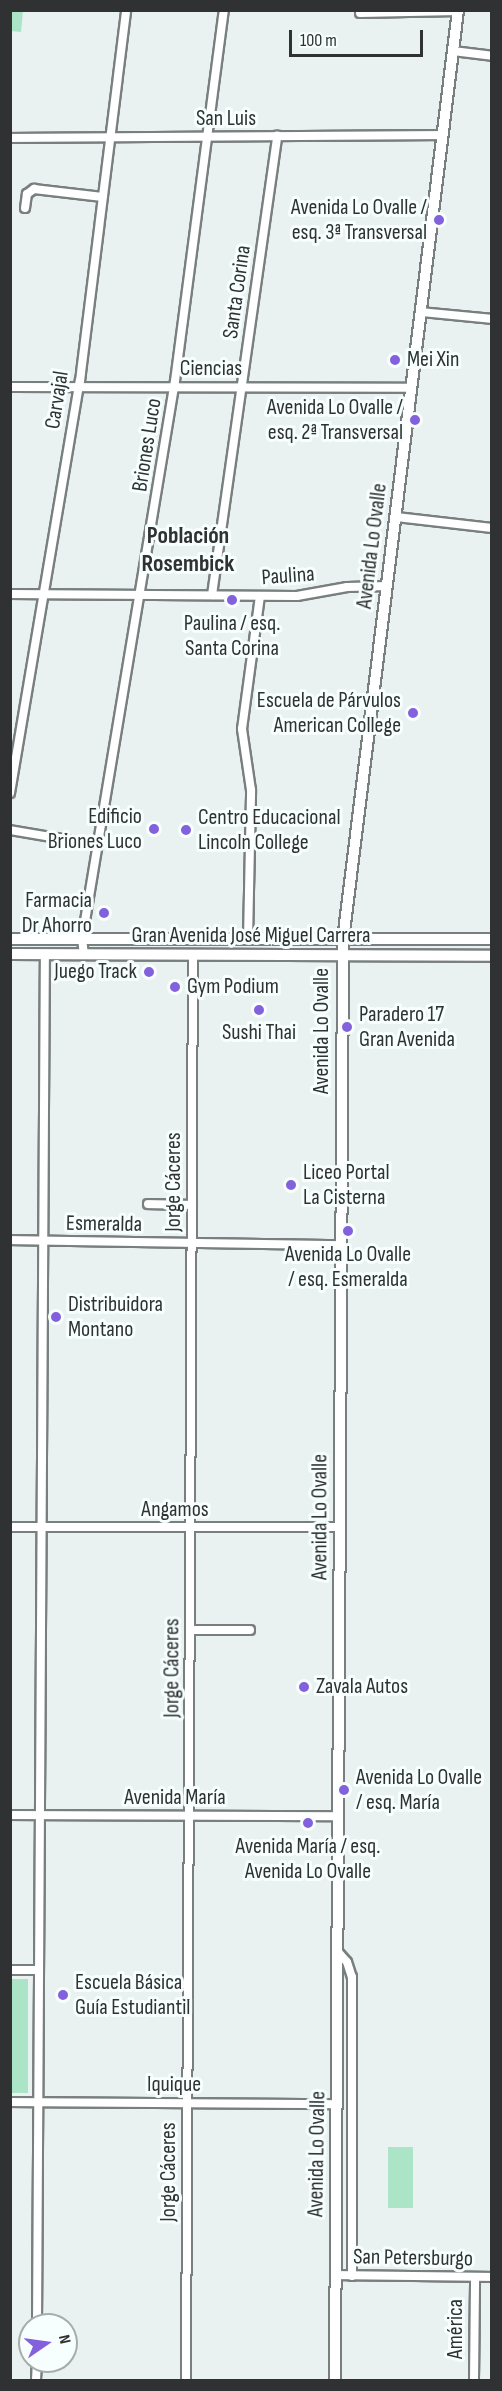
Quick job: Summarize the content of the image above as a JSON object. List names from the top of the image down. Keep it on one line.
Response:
{"streets":{"main road":["Avenida Lo Ovalle","Gran Avenida José Miguel Carrera"],"street":["San Luis","Santa Corina","Ciencias","Carvajal","Briones Luco","Paulina","Jorge Cáceres","Esmeralda","Angamos","Avenida María","Iquique","San Petersburgo","América"]},"crossings":[["San Luis","Santa Corina"],["San Luis","Carvajal"],["San Luis","Briones Luco"],["San Luis","Avenida Lo Ovalle"],["Santa Corina","Ciencias"],["Santa Corina","Paulina"],["Ciencias","Carvajal"],["Ciencias","Briones Luco"],["Ciencias","Avenida Lo Ovalle"],["Carvajal","Paulina"],["Briones Luco","Paulina"],["Briones Luco","Gran Avenida José Miguel Carrera"],["Avenida Lo Ovalle","Paulina"],["Avenida Lo Ovalle","Gran Avenida José Miguel Carrera"],["Avenida Lo Ovalle","Esmeralda"],["Avenida Lo Ovalle","Angamos"],["Avenida Lo Ovalle","Avenida María"],["Avenida Lo Ovalle","Iquique"],["Avenida Lo Ovalle","San Petersburgo"],["Gran Avenida José Miguel Carrera","Jorge Cáceres"],["Jorge Cáceres","Esmeralda"],["Jorge Cáceres","Angamos"],["Jorge Cáceres","Avenida María"],["Jorge Cáceres","Iquique"],["San Petersburgo","América"]],"districts":["Población Rosembick"],"places":["Avenida Lo Ovalle / esq. 3ª Transversal","Mei Xin","Avenida Lo Ovalle / esq. 2ª Transversal","Paulina / esq. Santa Corina","Escuela de Párvulos American College","Edificio Briones Luco","Centro Educacional Lincoln College","Farmacia Dr Ahorro","Juego Track","Gym Podium","Sushi Thai","Paradero 17 Gran Avenida","Liceo Portal La Cisterna","Avenida Lo Ovalle / esq. Esmeralda","Distribuidora Montano","Zavala Autos","Avenida Lo Ovalle / esq. María","Avenida María / esq. Avenida Lo Ovalle","Escuela Básica Guía Estudiantil"],"scale_bar":"100 m","north":"right"}
